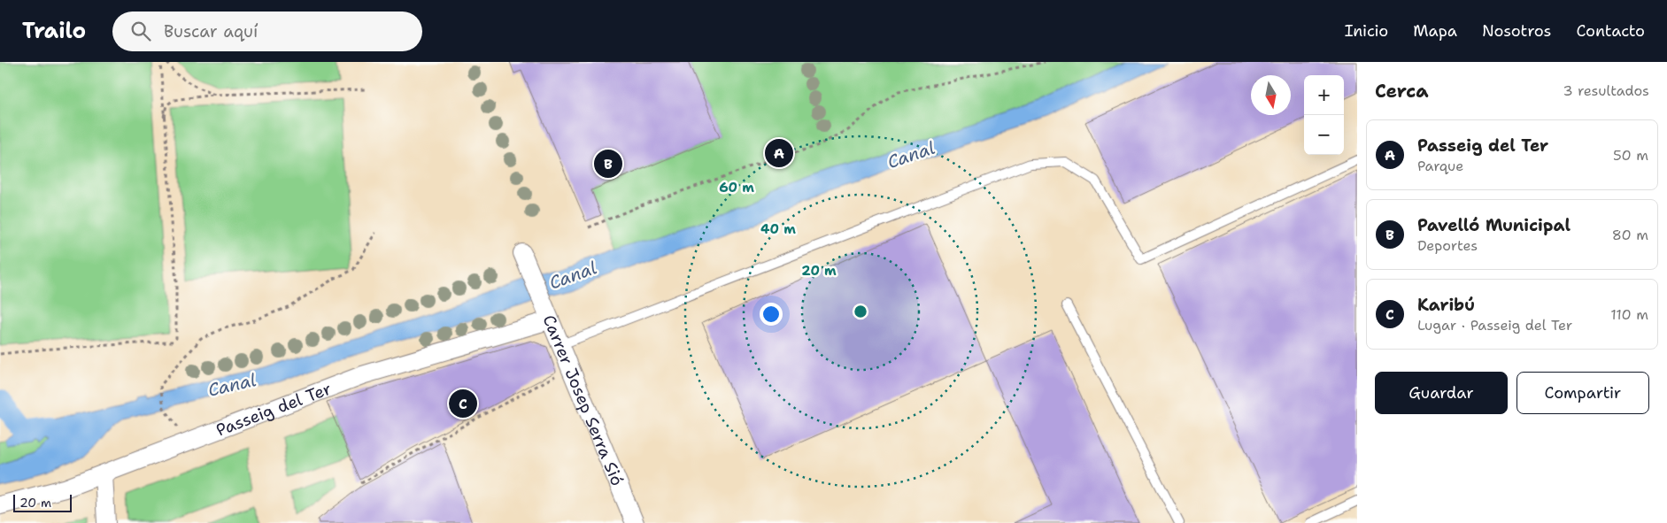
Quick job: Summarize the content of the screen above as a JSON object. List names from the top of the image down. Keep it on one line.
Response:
{"streets":{"street":["Carrer Josep Serra Sió","Passeig del Ter"]},"crossings":[["Carrer Josep Serra Sió","Passeig del Ter"]],"water":["Canal"],"scale_bar":"20 m","north":"bottom","page":{"header":"Trailo","search":"Buscar aquí","nav":["Inicio","Mapa","Nosotros","Contacto"],"heading":["Cerca","3 resultados"],"map_buttons":["+","−"],"list":[{"mark":"A","name":"Passeig del Ter","note":"Parque","value":"50 m"},{"mark":"B","name":"Pavelló Municipal","note":"Deportes","value":"80 m"},{"mark":"C","name":"Karibú","note":"Lugar · Passeig del Ter","value":"110 m"}],"pins":["A","B","C"],"buttons":["Guardar","Compartir"],"scale":"20 m"},"rings":["60 m","40 m","20 m"]}
